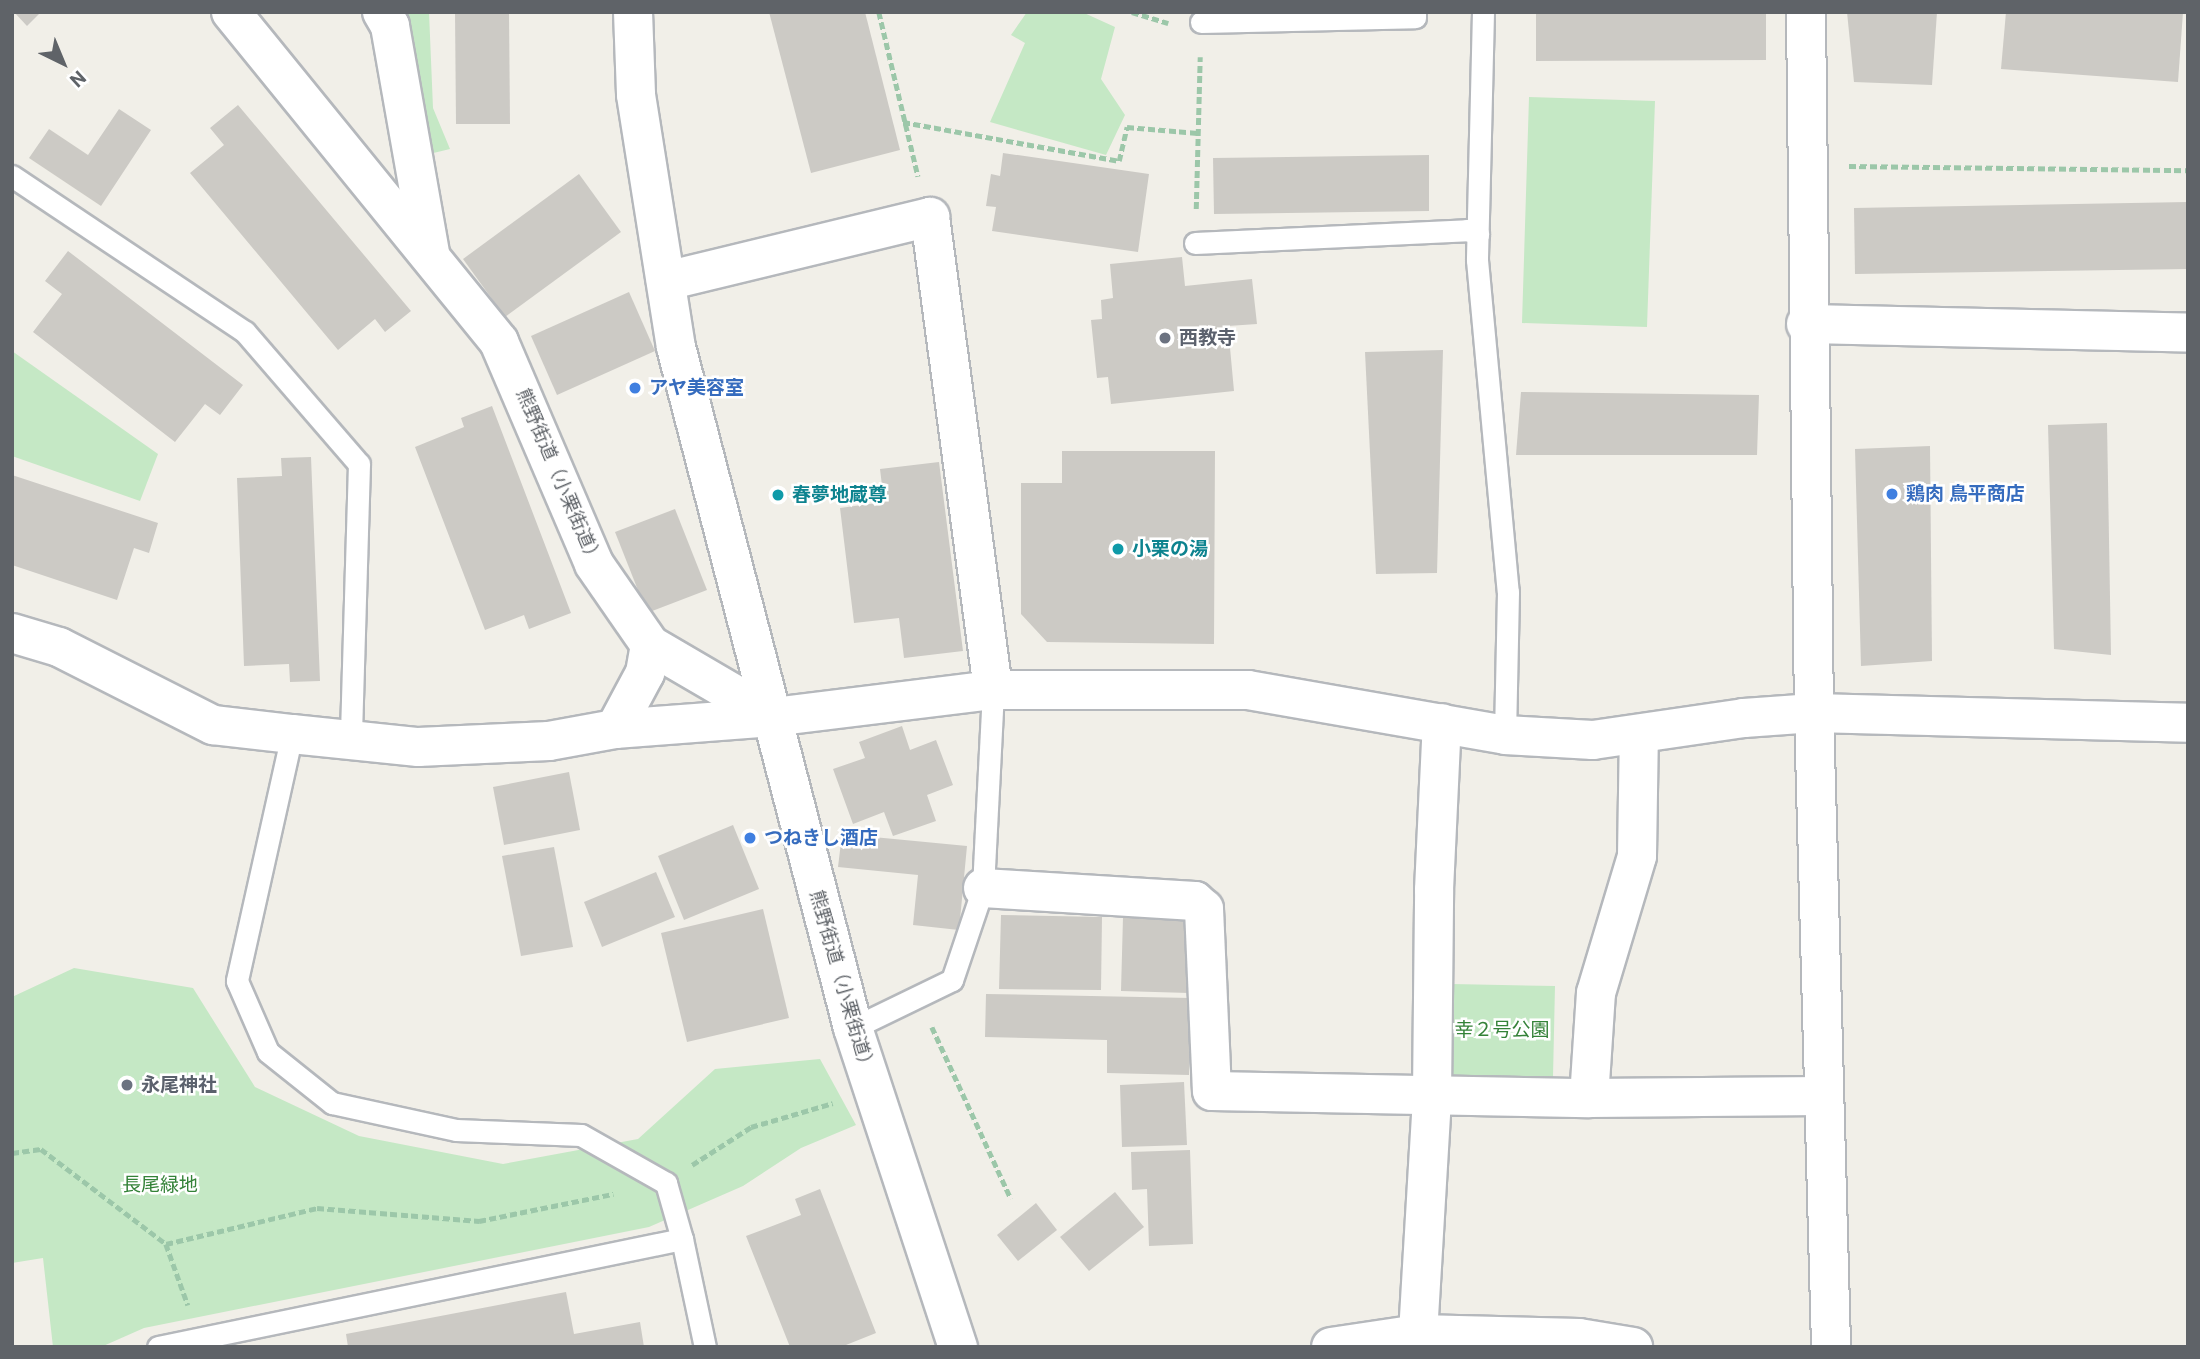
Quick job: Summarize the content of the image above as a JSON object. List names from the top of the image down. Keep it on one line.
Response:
{"streets":{"street":["熊野街道（小栗街道）"]},"parks":["幸２号公園","長尾緑地"],"places":["西教寺","アヤ美容室","鶏肉 鳥平商店","春夢地蔵尊","小栗の湯","つねきし酒店","永尾神社"],"north":"bottom right"}
